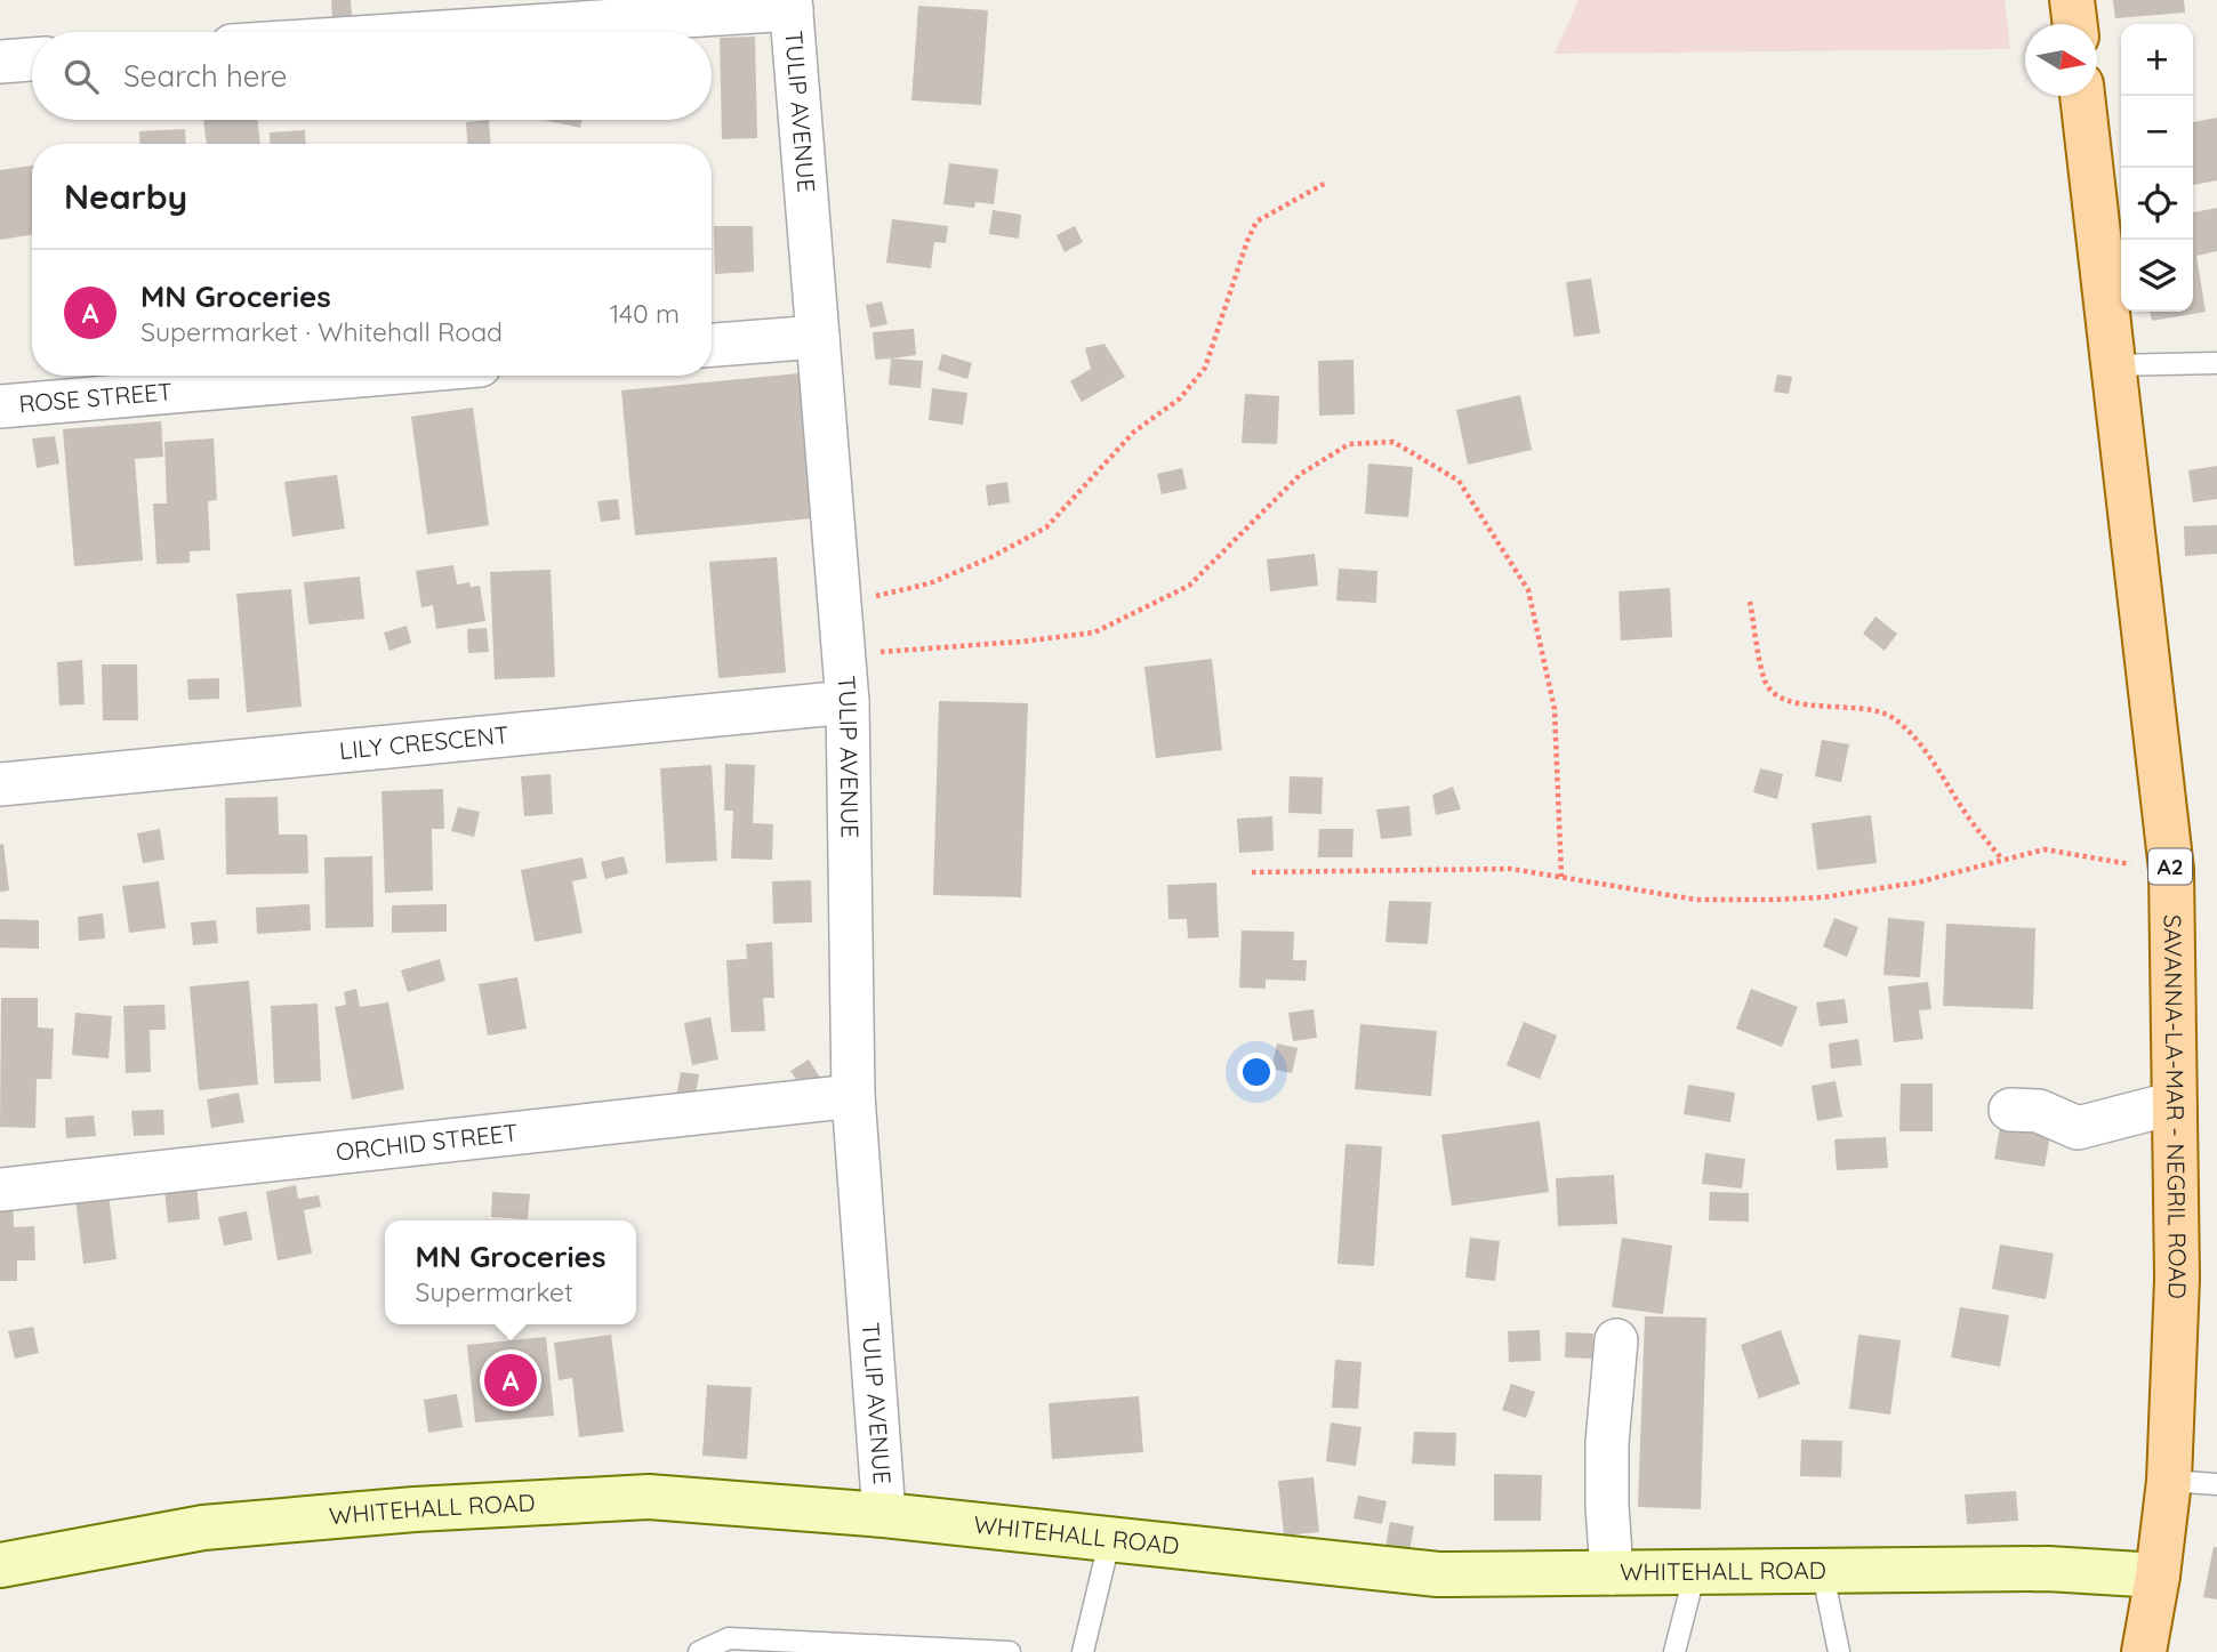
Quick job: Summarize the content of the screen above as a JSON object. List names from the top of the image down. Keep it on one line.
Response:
{"streets":{"main road":["A2","SAVANNA-LA-MAR - NEGRIL ROAD","WHITEHALL ROAD"],"street":["TULIP AVENUE","ROSE STREET","LILY CRESCENT","ORCHID STREET"]},"crossings":[["TULIP AVENUE","LILY CRESCENT"],["TULIP AVENUE","ORCHID STREET"],["TULIP AVENUE","WHITEHALL ROAD"],["SAVANNA-LA-MAR - NEGRIL ROAD","WHITEHALL ROAD"]],"north":"right","page":{"map_buttons":["+","−"],"search":"Search here","heading":"Nearby","list":[{"mark":"A","name":"MN Groceries","note":"Supermarket · Whitehall Road","value":"140 m"}],"popup":["MN Groceries","Supermarket"],"pins":"A"}}
